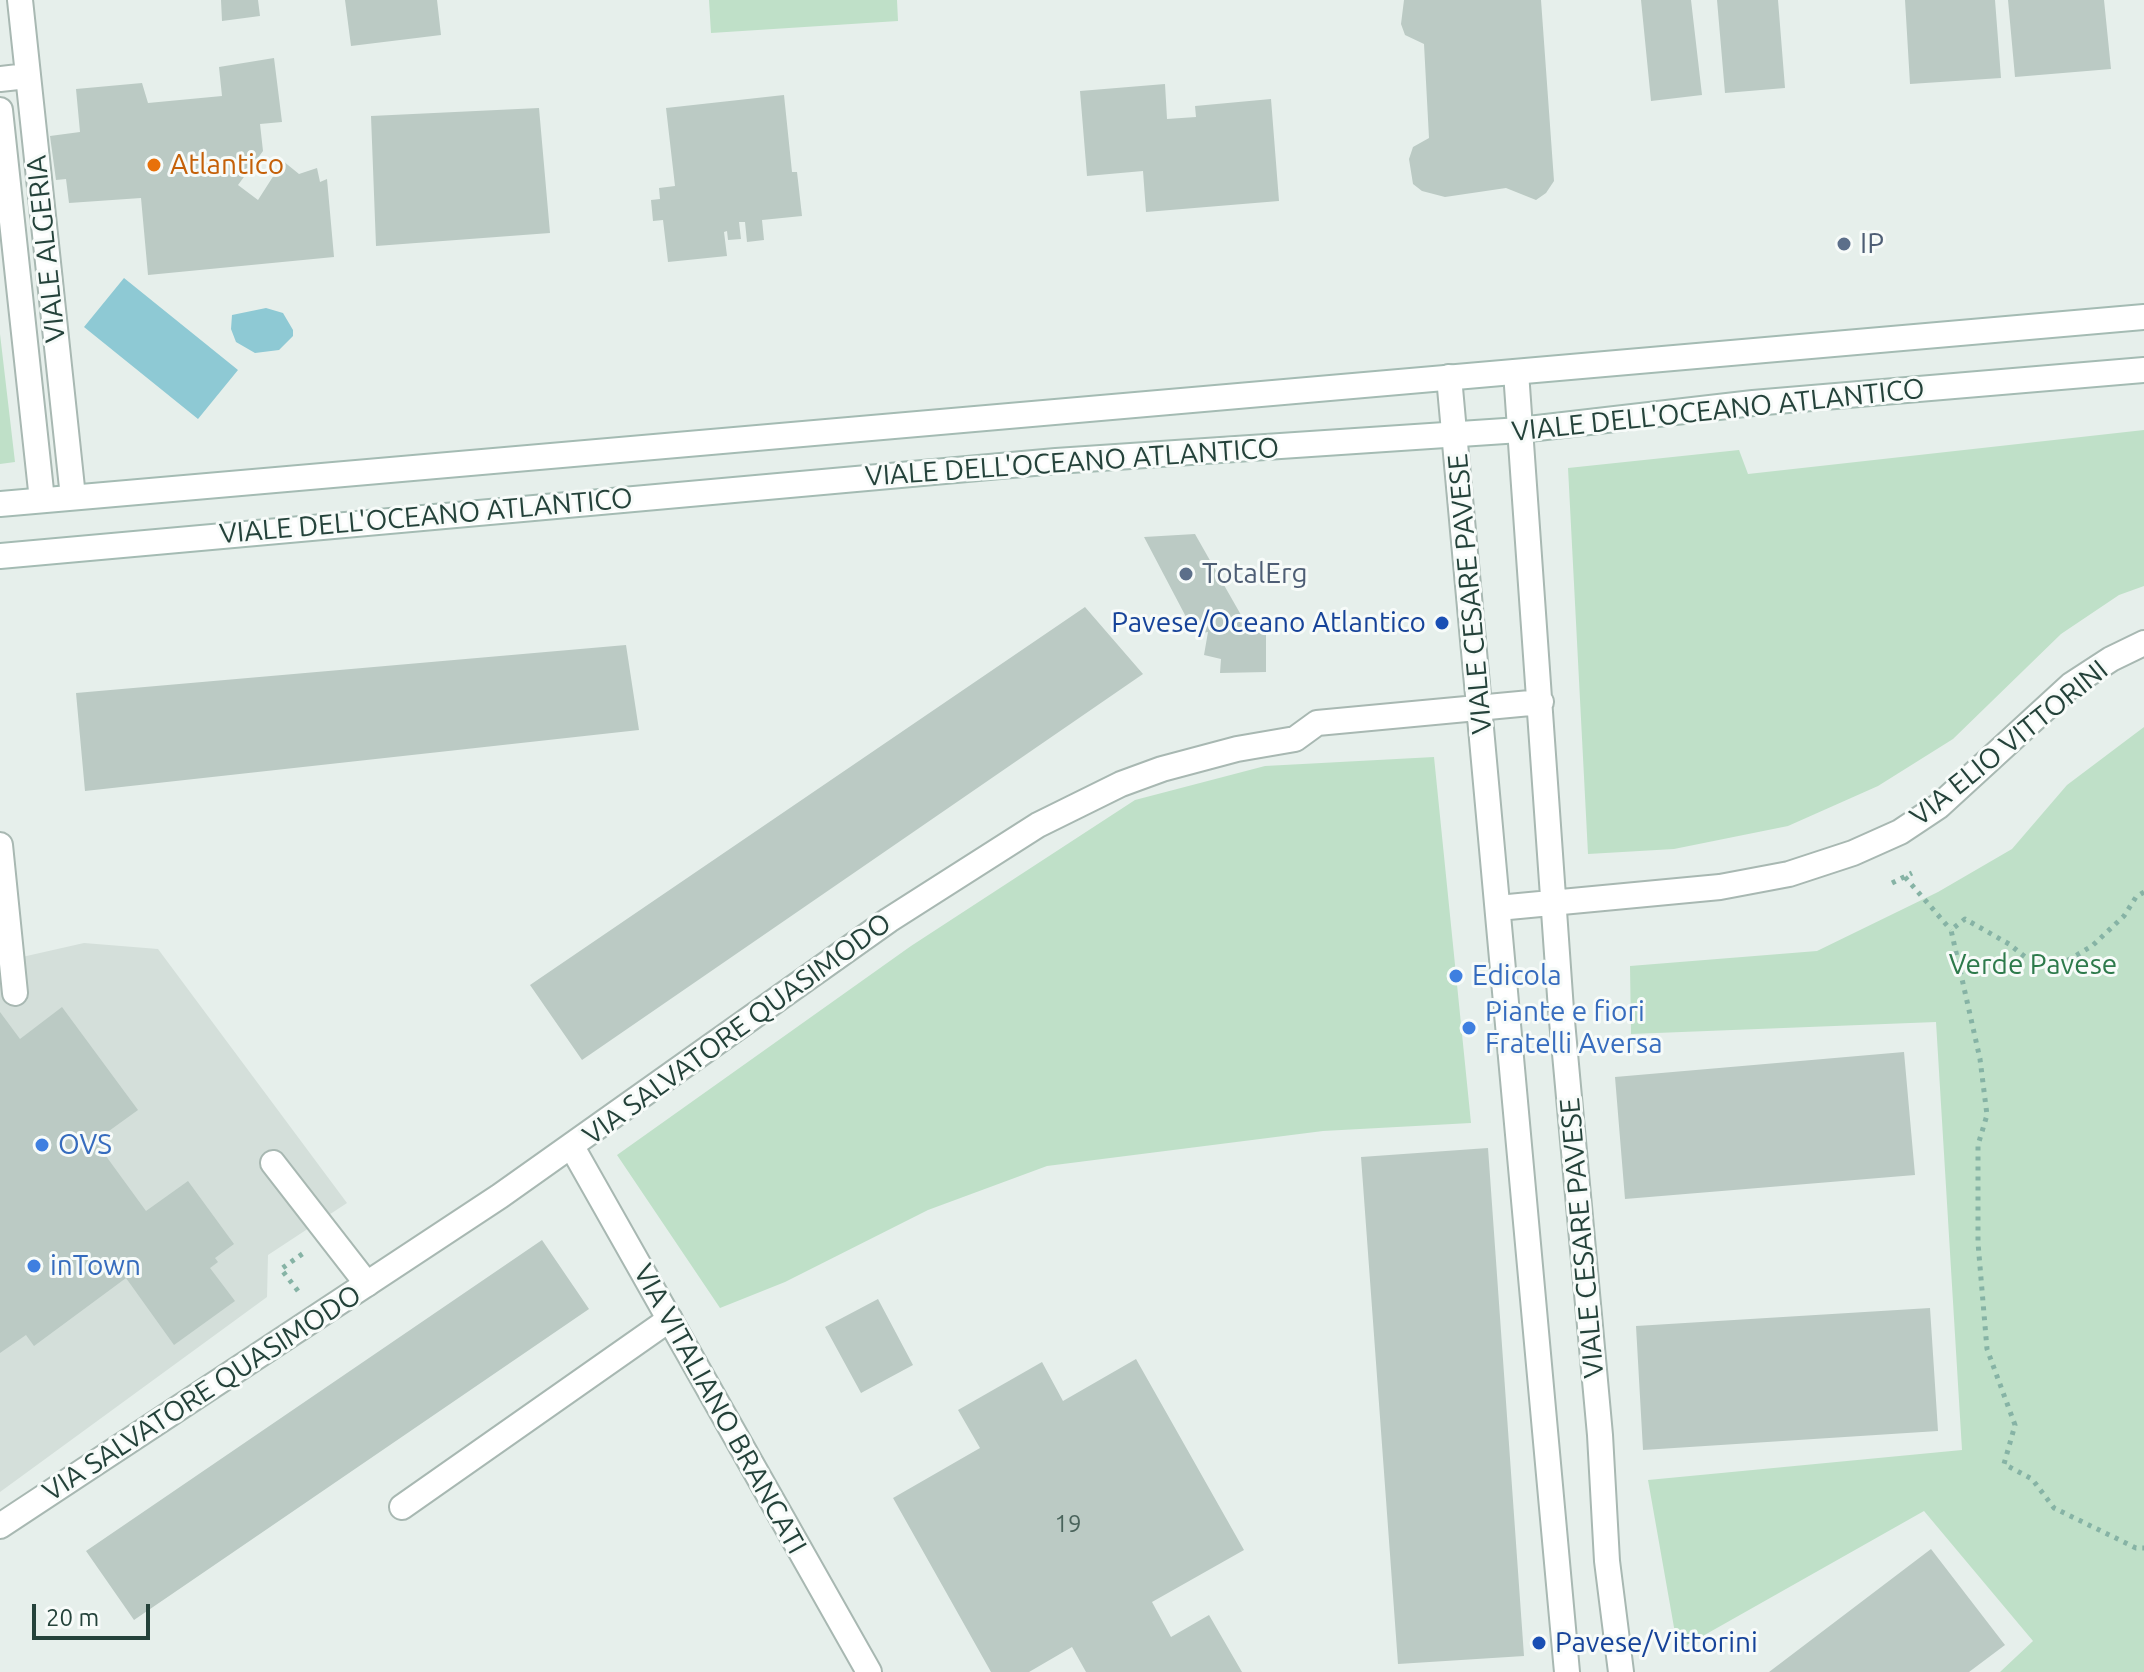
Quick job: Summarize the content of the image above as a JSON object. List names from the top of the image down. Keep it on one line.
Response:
{"streets":{"street":["VIALE ALGERIA","VIALE DELL'OCEANO ATLANTICO","VIALE CESARE PAVESE","VIA ELIO VITTORINI","VIA SALVATORE QUASIMODO","VIA VITALIANO BRANCATI"]},"crossings":[["VIALE ALGERIA","VIALE DELL'OCEANO ATLANTICO"],["VIALE DELL'OCEANO ATLANTICO","VIALE CESARE PAVESE"],["VIALE CESARE PAVESE","VIA ELIO VITTORINI"],["VIALE CESARE PAVESE","VIA SALVATORE QUASIMODO"],["VIA SALVATORE QUASIMODO","VIA VITALIANO BRANCATI"]],"parks":["Verde Pavese"],"places":["Atlantico","IP","TotalErg","Pavese/Oceano Atlantico","Edicola","Piante e fiori Fratelli Aversa","OVS","inTown","Pavese/Vittorini"],"house_numbers":["19"],"scale_bar":"20 m"}
